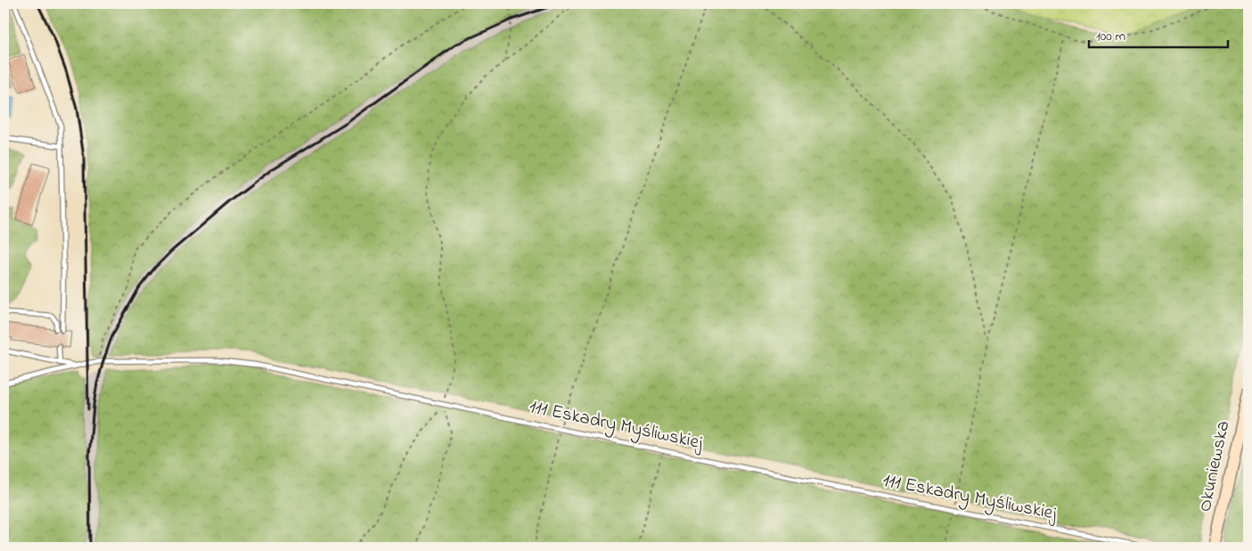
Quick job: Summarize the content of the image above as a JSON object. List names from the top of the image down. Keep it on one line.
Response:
{"streets":{"main road":["Okuniewska"],"lane":["111 Eskadry Myśliwskiej"]},"scale_bar":"100 m"}
